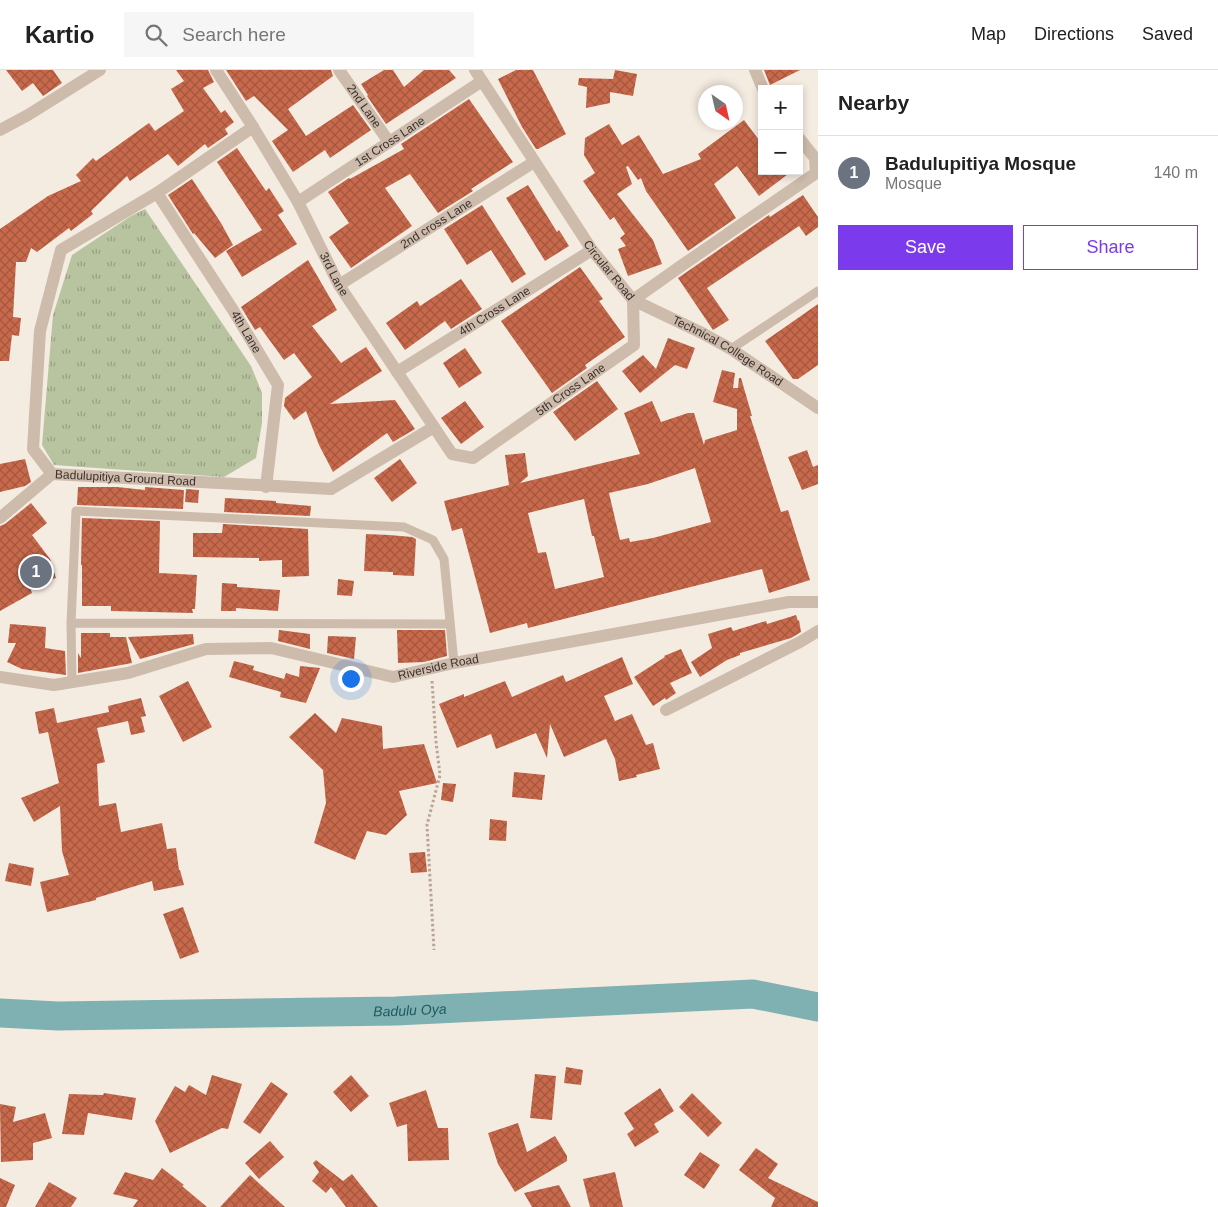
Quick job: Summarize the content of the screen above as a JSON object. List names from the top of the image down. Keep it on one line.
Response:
{"streets":{"street":["2nd Lane","1st Cross Lane","2nd cross Lane","Circular Road","3rd Lane","4th Cross Lane","4th Lane","Technical College Road","5th Cross Lane","Badulupitiya Ground Road","Riverside Road"]},"crossings":[["2nd Lane","1st Cross Lane"],["1st Cross Lane","Circular Road"],["1st Cross Lane","3rd Lane"],["2nd cross Lane","Circular Road"],["2nd cross Lane","3rd Lane"],["Circular Road","4th Cross Lane"],["Circular Road","Technical College Road"],["Circular Road","5th Cross Lane"],["3rd Lane","4th Cross Lane"],["3rd Lane","5th Cross Lane"],["3rd Lane","Badulupitiya Ground Road"],["4th Lane","Badulupitiya Ground Road"],["Technical College Road","5th Cross Lane"]],"water":["Badulu Oya"],"north":"bottom right","page":{"header":"Kartio","search":"Search here","nav":["Map","Directions","Saved"],"heading":"Nearby","map_buttons":["+","−"],"list":[{"mark":"1","name":"Badulupitiya Mosque","note":"Mosque","value":"140 m"}],"buttons":["Save","Share"],"pins":"1"}}
